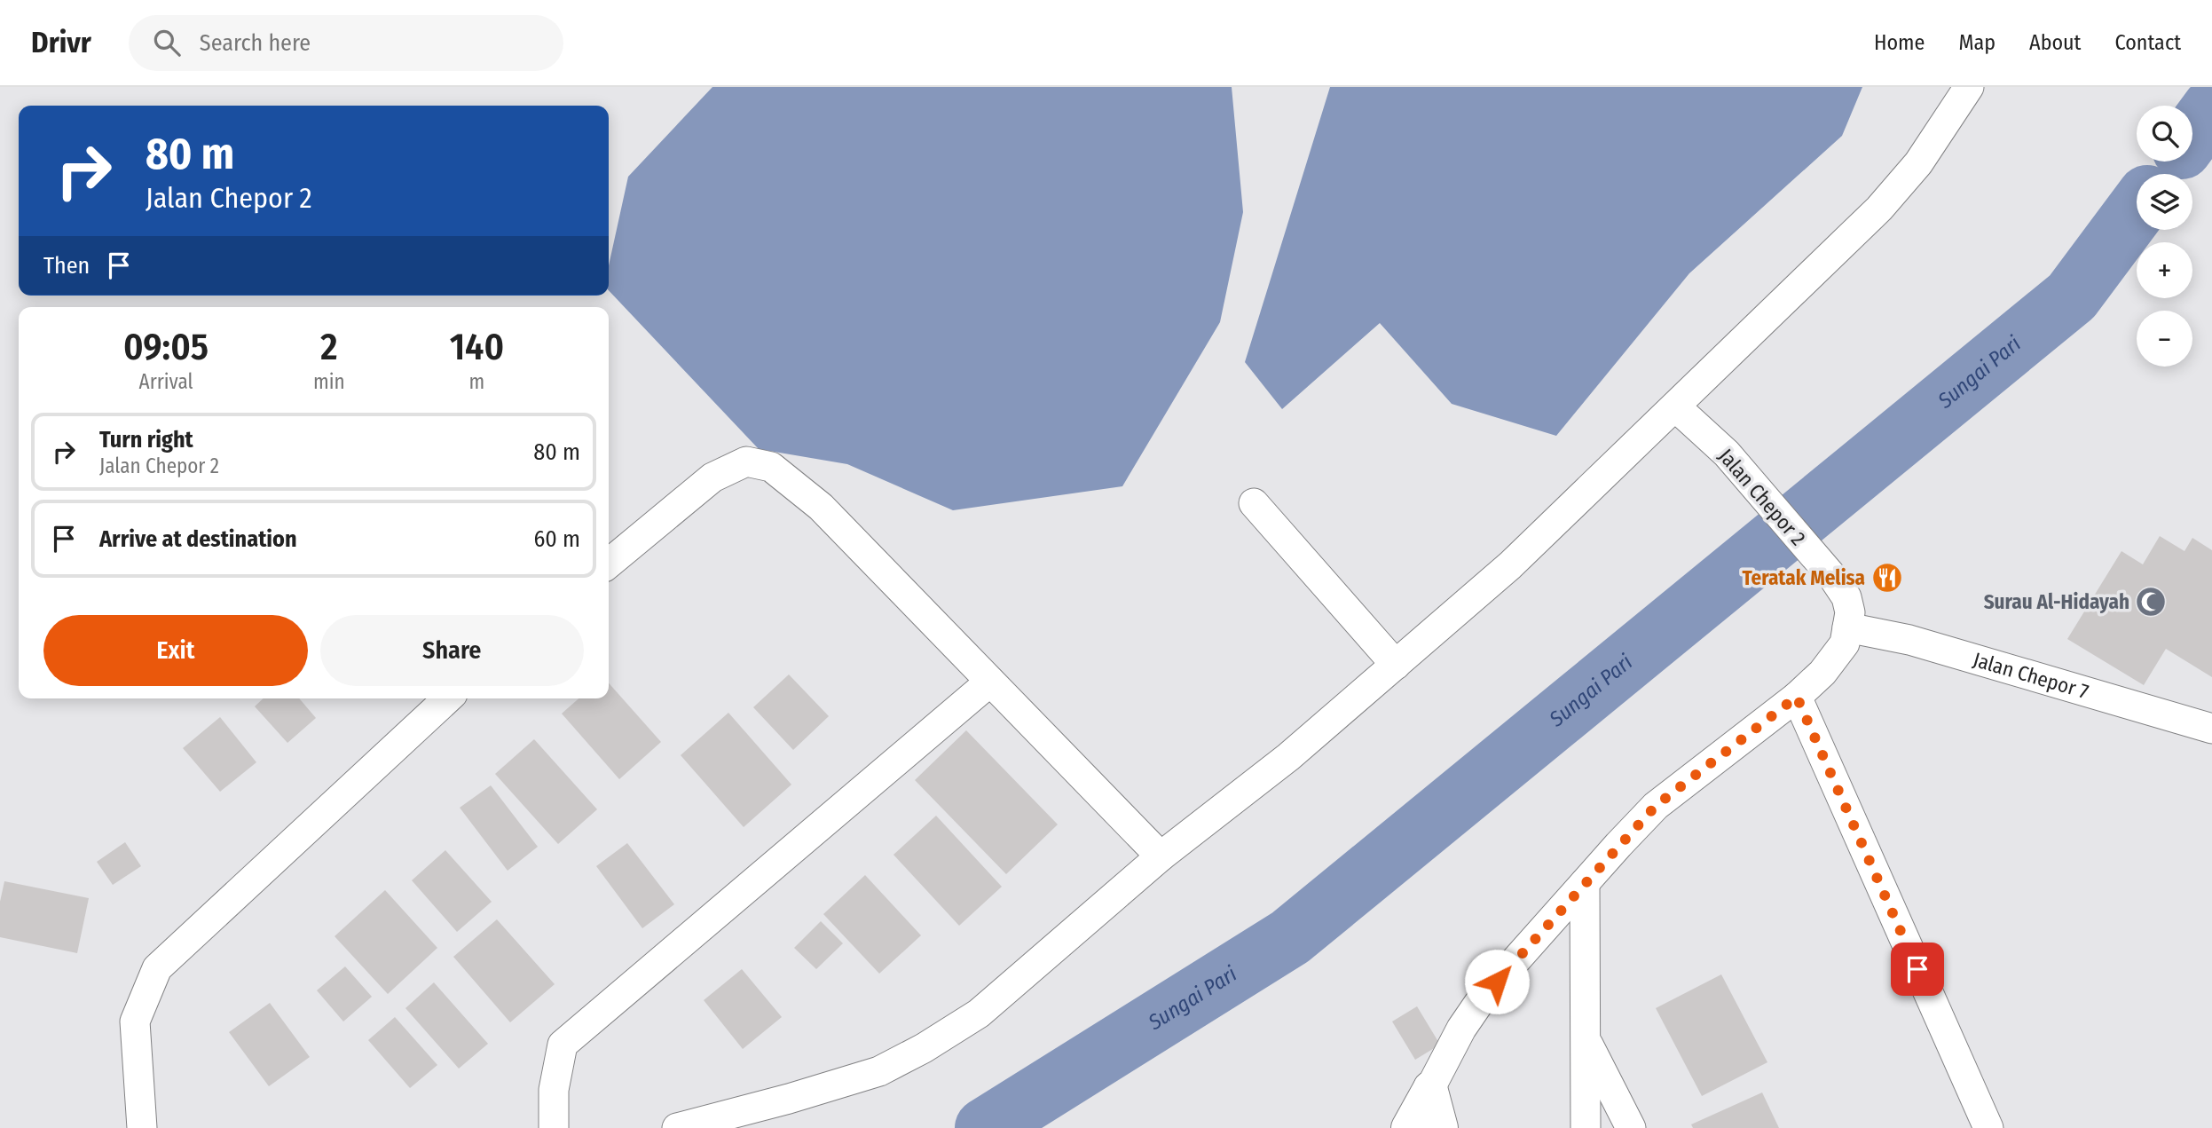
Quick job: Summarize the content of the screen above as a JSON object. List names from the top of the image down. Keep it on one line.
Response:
{"streets":{"street":["Jalan Chepor 2","Jalan Chepor 7"]},"crossings":[["Jalan Chepor 2","Jalan Chepor 7"]],"water":["Sungai Pari"],"places":{"restaurant":["Teratak Melisa"],"mosque":["Surau Al-Hidayah"]},"page":{"header":"Drivr","search":"Search here","nav":["Home","Map","About","Contact"],"map_buttons":["+","−"],"turn":["80 m","Jalan Chepor 2"],"then":"Then","eta":["09:05","Arrival","2","min","140","m"],"list":[{"name":"Turn right","note":"Jalan Chepor 2","value":"80 m"},{"name":"Arrive at destination","value":"60 m"}],"buttons":["Exit","Share"]}}
